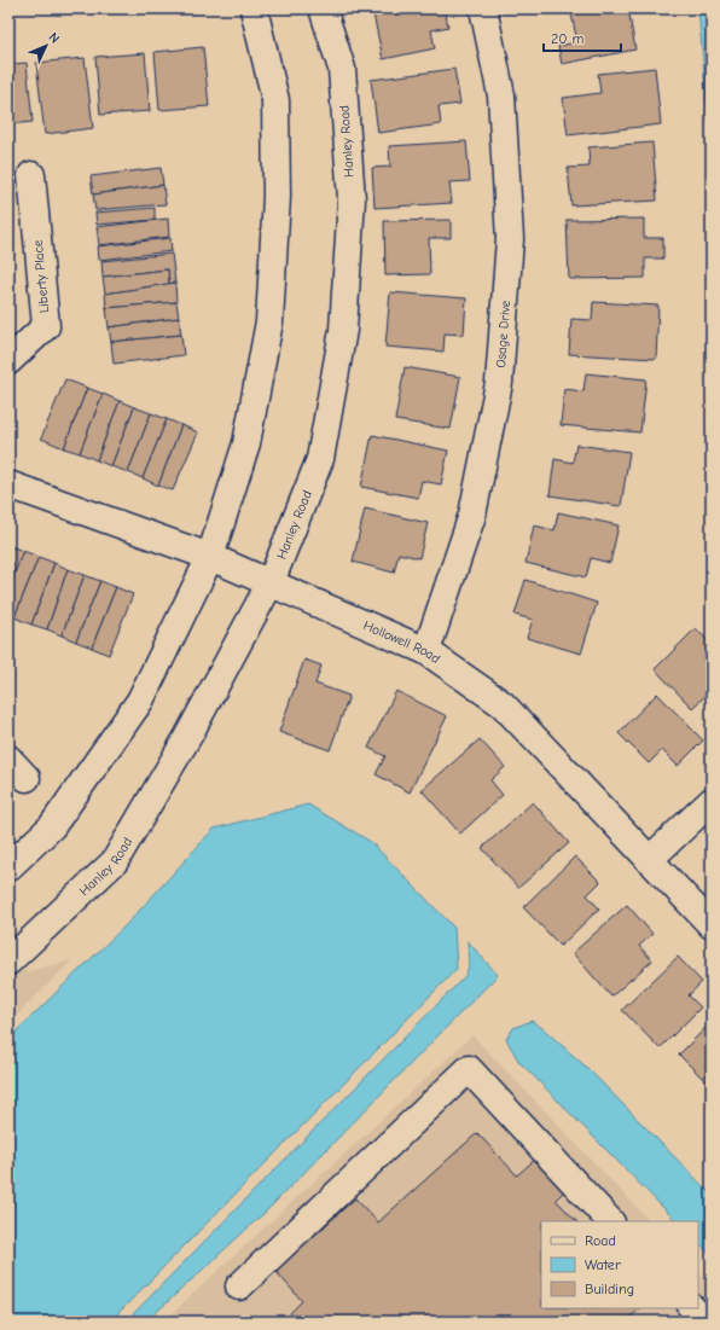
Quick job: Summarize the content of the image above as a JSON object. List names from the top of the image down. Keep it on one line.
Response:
{"streets":{"main road":["Hanley Road","Liberty Place","Osage Drive","Hollowell Road"]},"crossings":[["Hanley Road","Hollowell Road"],["Osage Drive","Hollowell Road"]],"legend":["Road","Water","Building"],"scale_bar":"20 m","north":"top right"}
